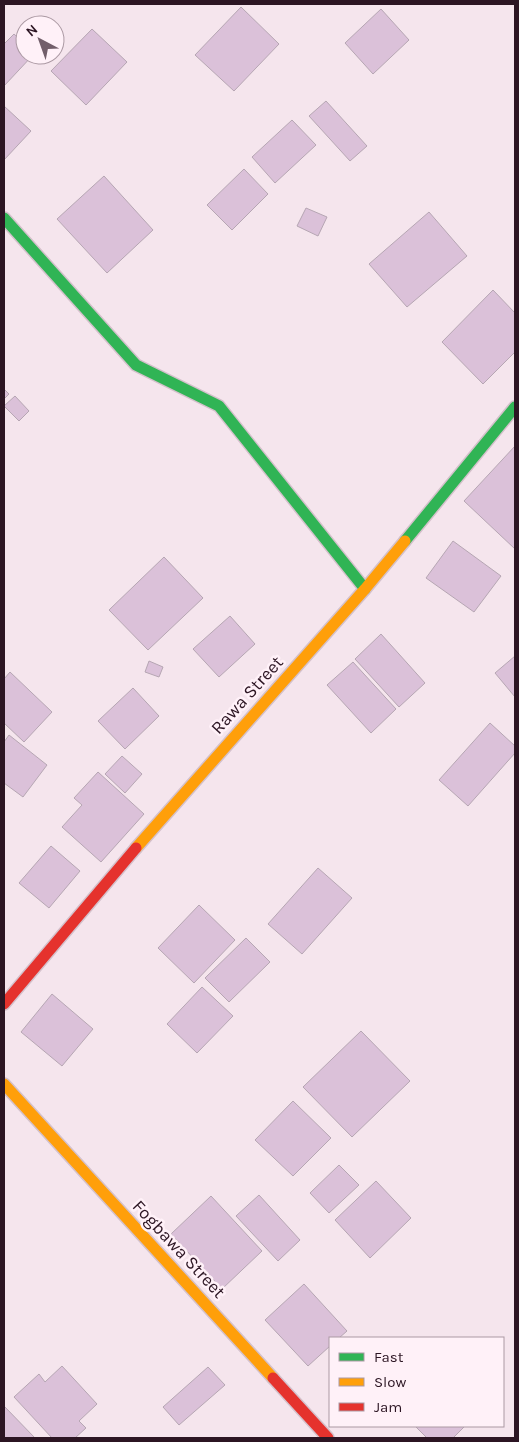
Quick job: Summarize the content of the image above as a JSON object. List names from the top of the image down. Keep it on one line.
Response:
{"streets":{"street":["Rawa Street","Fogbawa Street"]},"legend":["Fast","Slow","Jam"],"north":"top left"}
